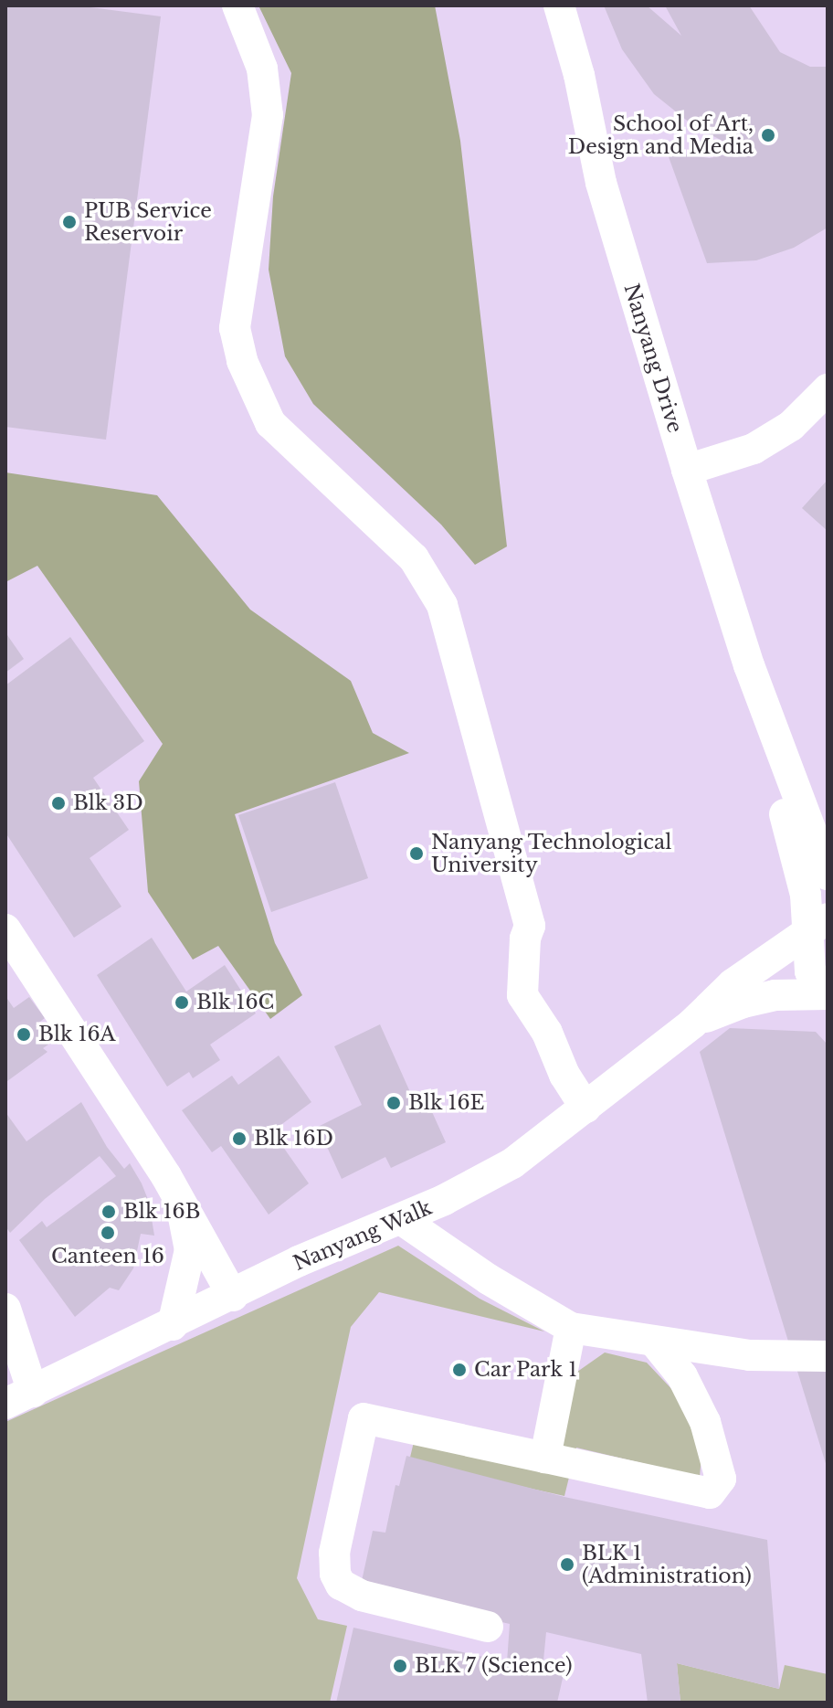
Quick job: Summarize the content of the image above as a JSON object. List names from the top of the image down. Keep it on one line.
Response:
{"streets":{"street":["Nanyang Drive","Nanyang Walk"]},"crossings":[["Nanyang Drive","Nanyang Walk"]],"places":["School of Art, Design and Media","PUB Service Reservoir","Blk 3D","Nanyang Technological University","Blk 16C","Blk 16A","Blk 16E","Blk 16D","Blk 16B","Canteen 16","Car Park 1","BLK 1 (Administration)","BLK 7 (Science)"]}
